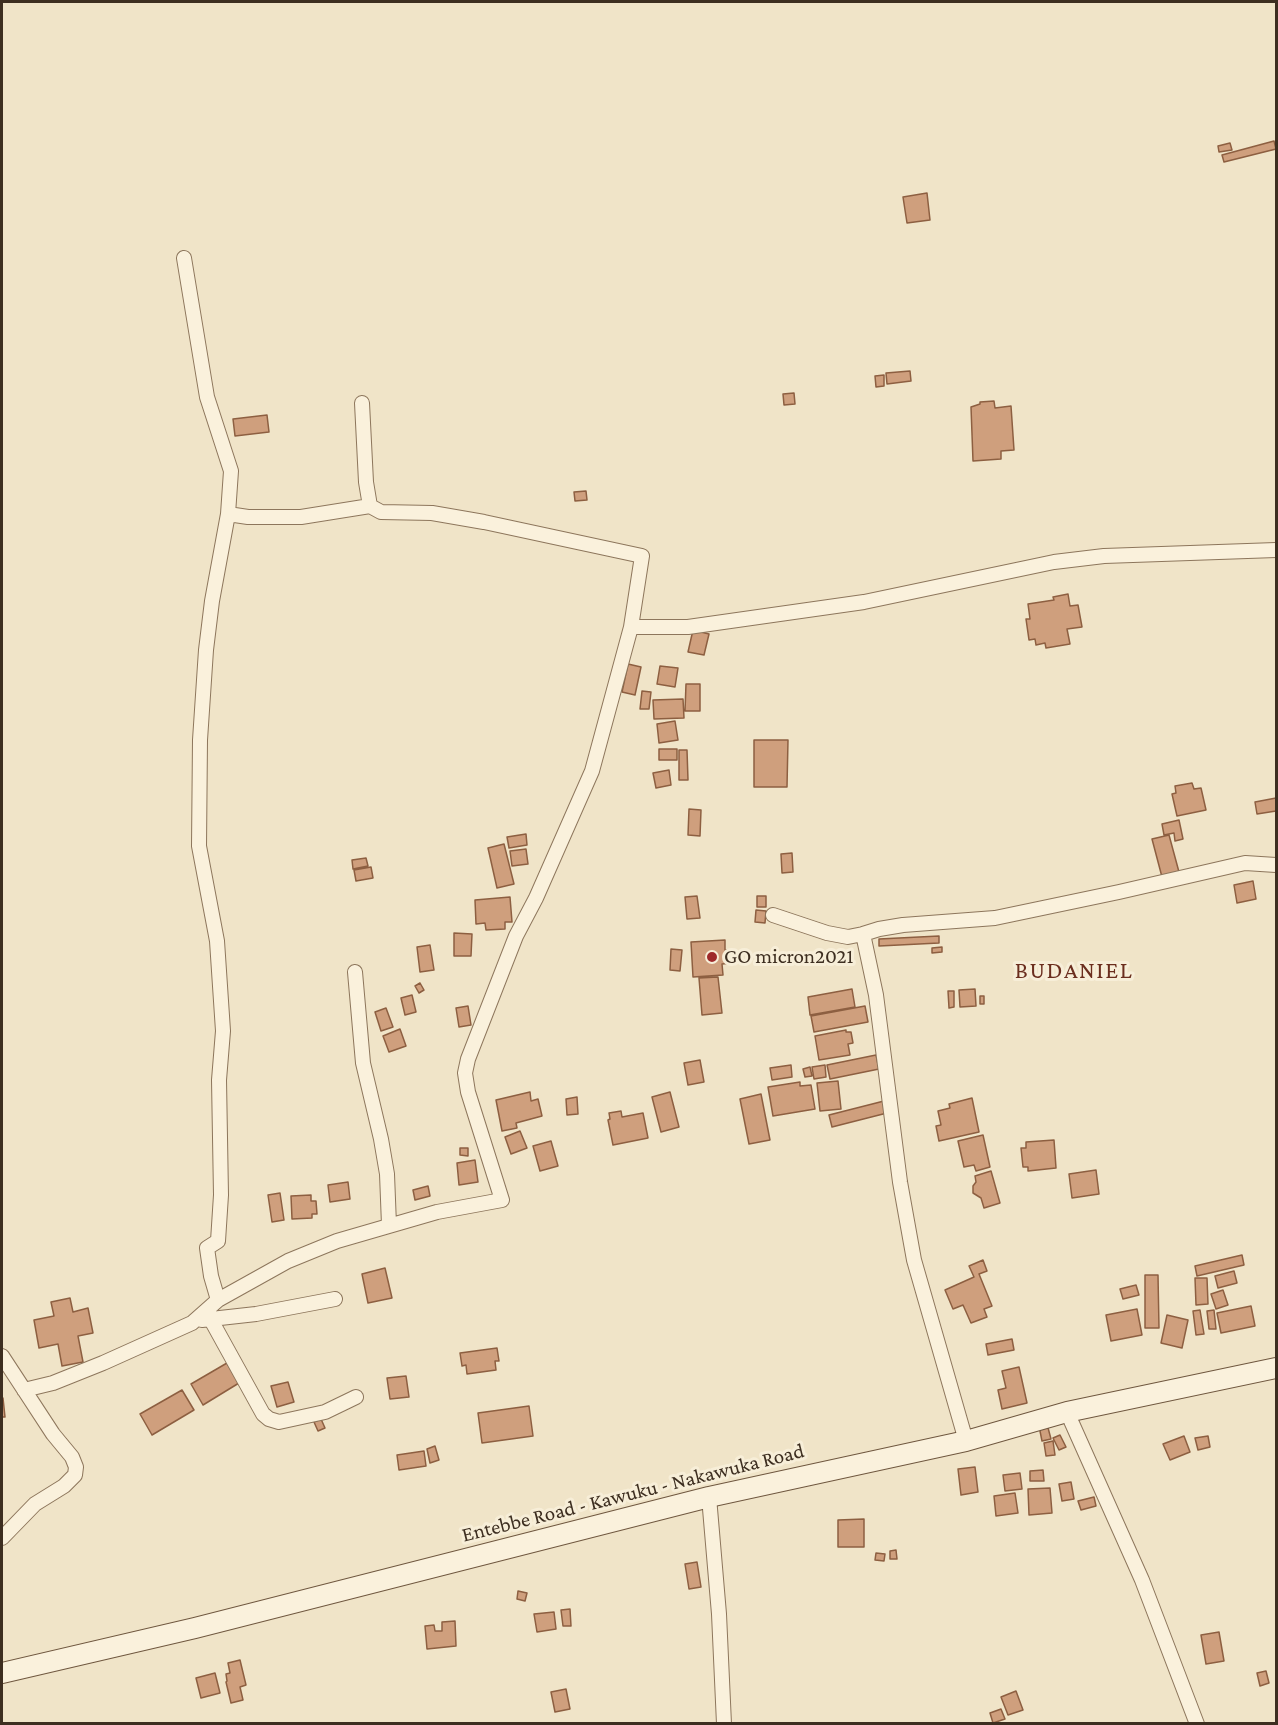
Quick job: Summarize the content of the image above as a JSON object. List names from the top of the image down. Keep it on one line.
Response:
{"streets":{"main road":["Entebbe Road - Kawuku - Nakawuka Road"]},"districts":["BUDANIEL"],"places":["GO micron2021"]}
